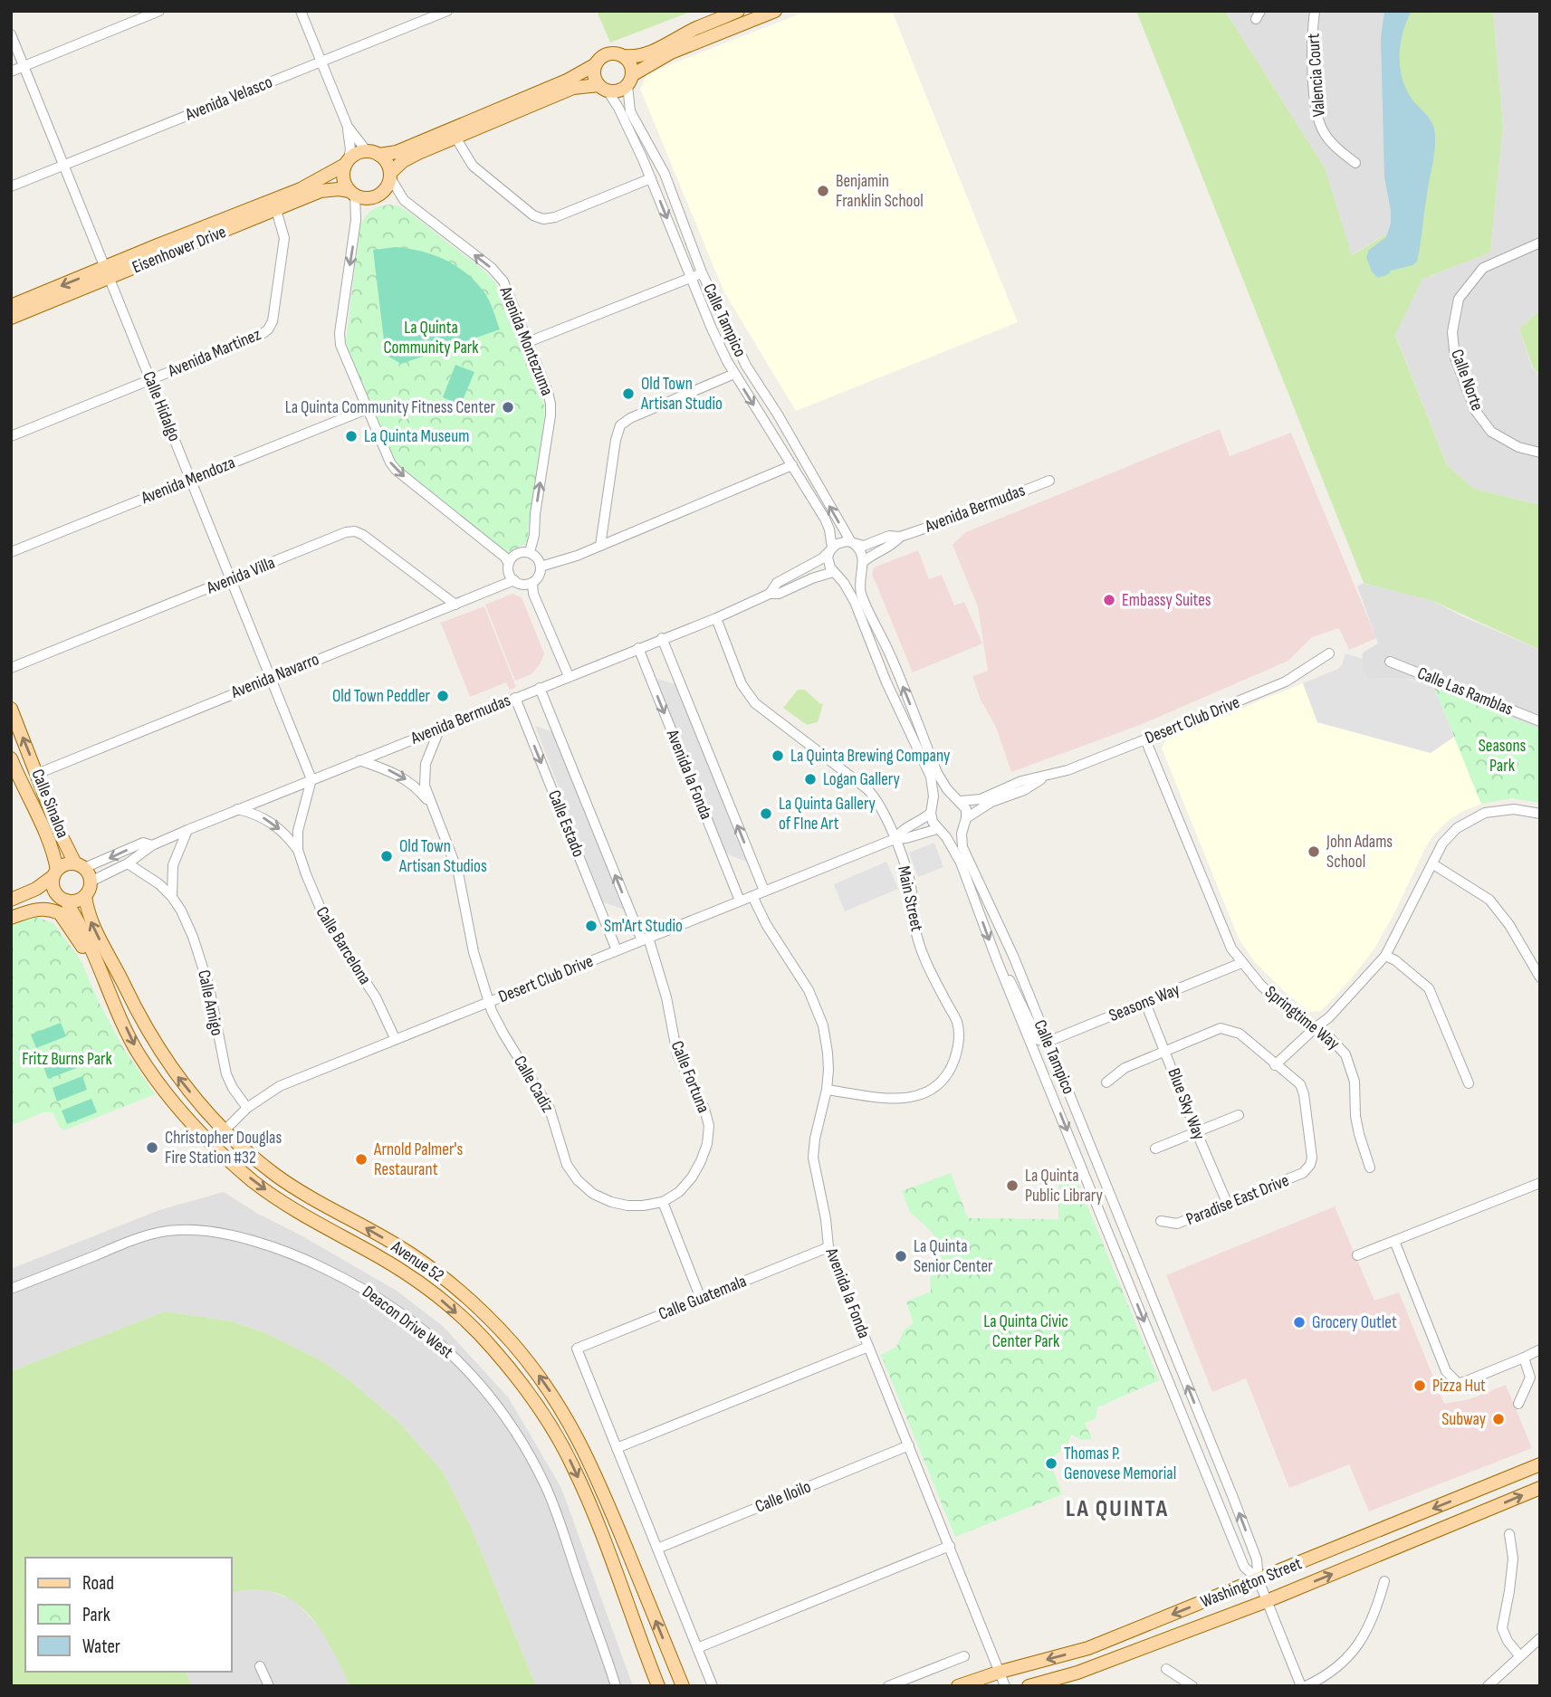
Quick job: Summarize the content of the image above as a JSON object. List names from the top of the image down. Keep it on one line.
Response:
{"streets":{"main road":["Eisenhower Drive","Calle Sinaloa","Avenue 52","Washington Street"],"street":["Valencia Court","Avenida Velasco","Calle Tampico","Avenida Montezuma","Avenida Martinez","Calle Norte","Calle Hidalgo","Avenida Mendoza","Avenida Bermudas","Avenida Villa","Avenida Navarro","Calle Las Ramblas","Desert Club Drive","Avenida la Fonda","Calle Estado","Main Street","Calle Barcelona","Calle Amigo","Seasons Way","Springtime Way","Calle Fortuna","Calle Cadiz","Blue Sky Way","Paradise East Drive","Calle Guatemala","Deacon Drive West","Calle Iloilo"]},"crossings":[["Avenida Velasco","Calle Hidalgo"],["Eisenhower Drive","Calle Tampico"],["Eisenhower Drive","Avenida Montezuma"],["Eisenhower Drive","Avenida Martinez"],["Eisenhower Drive","Calle Hidalgo"],["Calle Tampico","Avenida Bermudas"],["Calle Tampico","Desert Club Drive"],["Calle Tampico","Seasons Way"],["Calle Tampico","Washington Street"],["Avenida Montezuma","Avenida Navarro"],["Avenida Martinez","Calle Hidalgo"],["Calle Hidalgo","Avenida Mendoza"],["Calle Hidalgo","Avenida Bermudas"],["Calle Hidalgo","Avenida Villa"],["Calle Hidalgo","Avenida Navarro"],["Calle Hidalgo","Calle Barcelona"],["Avenida Bermudas","Avenida la Fonda"],["Avenida Bermudas","Calle Sinaloa"],["Avenida Bermudas","Calle Estado"],["Avenida Bermudas","Main Street"],["Avenida Bermudas","Calle Barcelona"],["Avenida Bermudas","Calle Amigo"],["Avenida Bermudas","Calle Cadiz"],["Avenida Bermudas","Avenue 52"],["Avenida Villa","Avenida Navarro"],["Avenida Navarro","Calle Sinaloa"],["Desert Club Drive","Avenida la Fonda"],["Desert Club Drive","Calle Estado"],["Desert Club Drive","Main Street"],["Desert Club Drive","Calle Barcelona"],["Desert Club Drive","Calle Amigo"],["Desert Club Drive","Springtime Way"],["Desert Club Drive","Calle Fortuna"],["Desert Club Drive","Calle Cadiz"],["Desert Club Drive","Avenue 52"],["Avenida la Fonda","Main Street"],["Avenida la Fonda","Calle Guatemala"],["Avenida la Fonda","Calle Iloilo"],["Avenida la Fonda","Washington Street"],["Calle Sinaloa","Avenue 52"],["Calle Estado","Calle Fortuna"],["Seasons Way","Springtime Way"],["Seasons Way","Blue Sky Way"],["Calle Fortuna","Calle Cadiz"],["Blue Sky Way","Paradise East Drive"]],"one_way":["Avenida Montezuma"],"districts":["LA QUINTA"],"parks":["La Quinta Community Park","Seasons Park","Fritz Burns Park","La Quinta Civic Center Park"],"places":["Benjamin Franklin School","Old Town Artisan Studio","La Quinta Community Fitness Center","La Quinta Museum","Embassy Suites","Old Town Peddler","La Quinta Brewing Company","Logan Gallery","La Quinta Gallery of FIne Art","John Adams School","Old Town Artisan Studios","Sm'Art Studio","Christopher Douglas Fire Station #32","Arnold Palmer's Restaurant","La Quinta Public Library","La Quinta Senior Center","Grocery Outlet","Pizza Hut","Subway","Thomas P. Genovese Memorial"],"legend":["Road","Park","Water"]}
